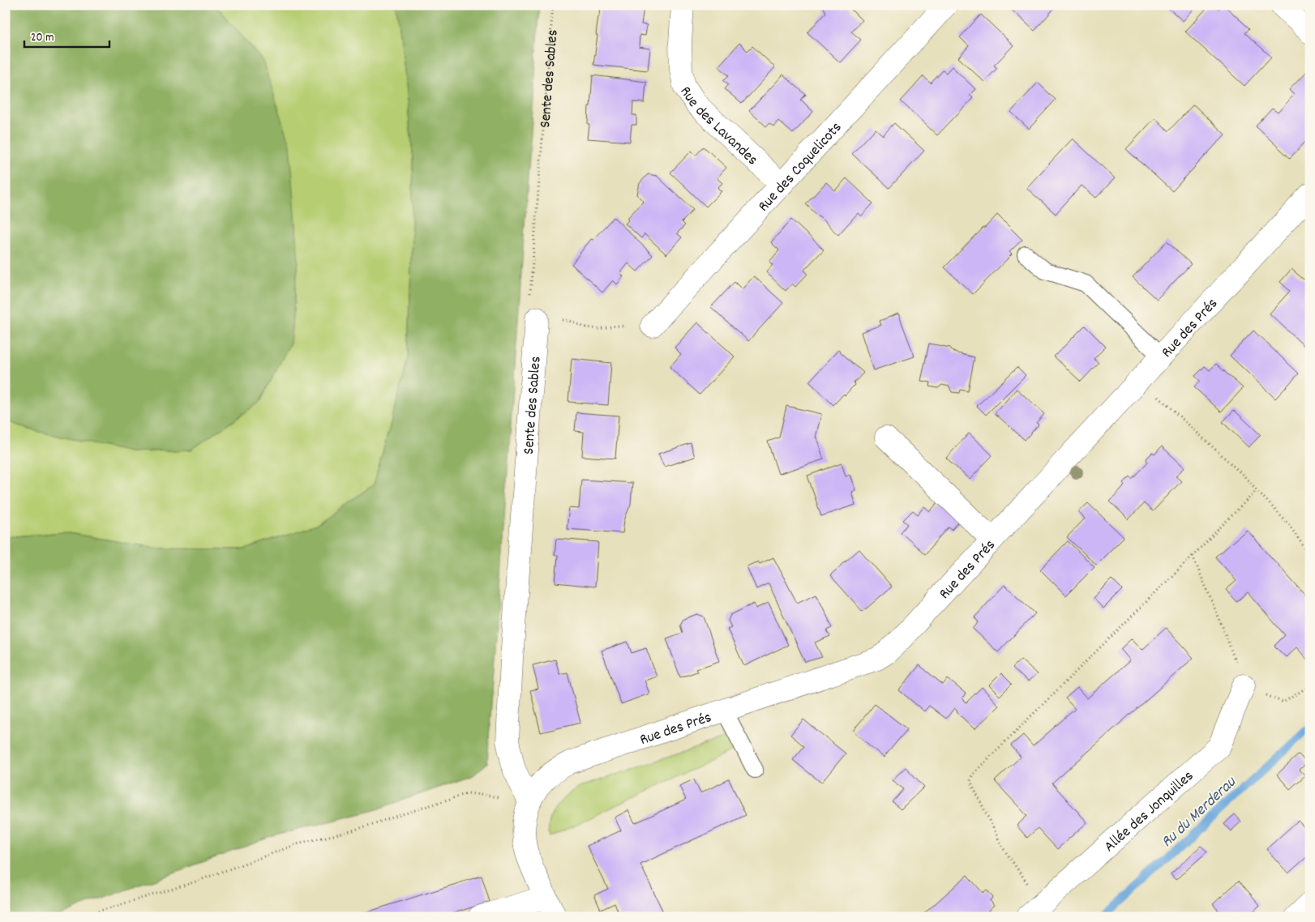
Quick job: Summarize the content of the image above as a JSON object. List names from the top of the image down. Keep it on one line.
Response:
{"streets":{"street":["Sente des Sables","Rue des Lavandes","Rue des Coquelicots","Rue des Prés","Allée des Jonquilles"]},"crossings":[["Sente des Sables","Rue des Prés"],["Rue des Lavandes","Rue des Coquelicots"]],"water":["Ru du Merderau"],"scale_bar":"20 m"}
